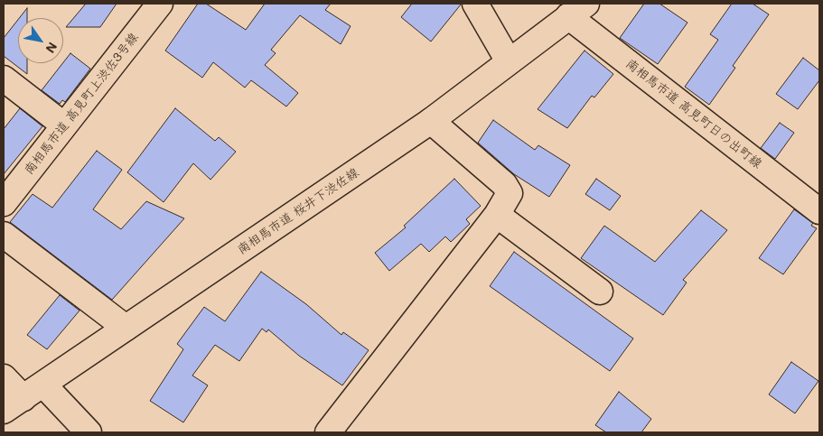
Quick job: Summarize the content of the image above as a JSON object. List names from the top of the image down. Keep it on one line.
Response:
{"streets":{"street":["南相馬市道 高見町上渋佐3号線","南相馬市道 高見町日の出町線","南相馬市道 桜井下渋佐線"]},"crossings":[["南相馬市道 高見町日の出町線","南相馬市道 桜井下渋佐線"]],"north":"bottom right"}
